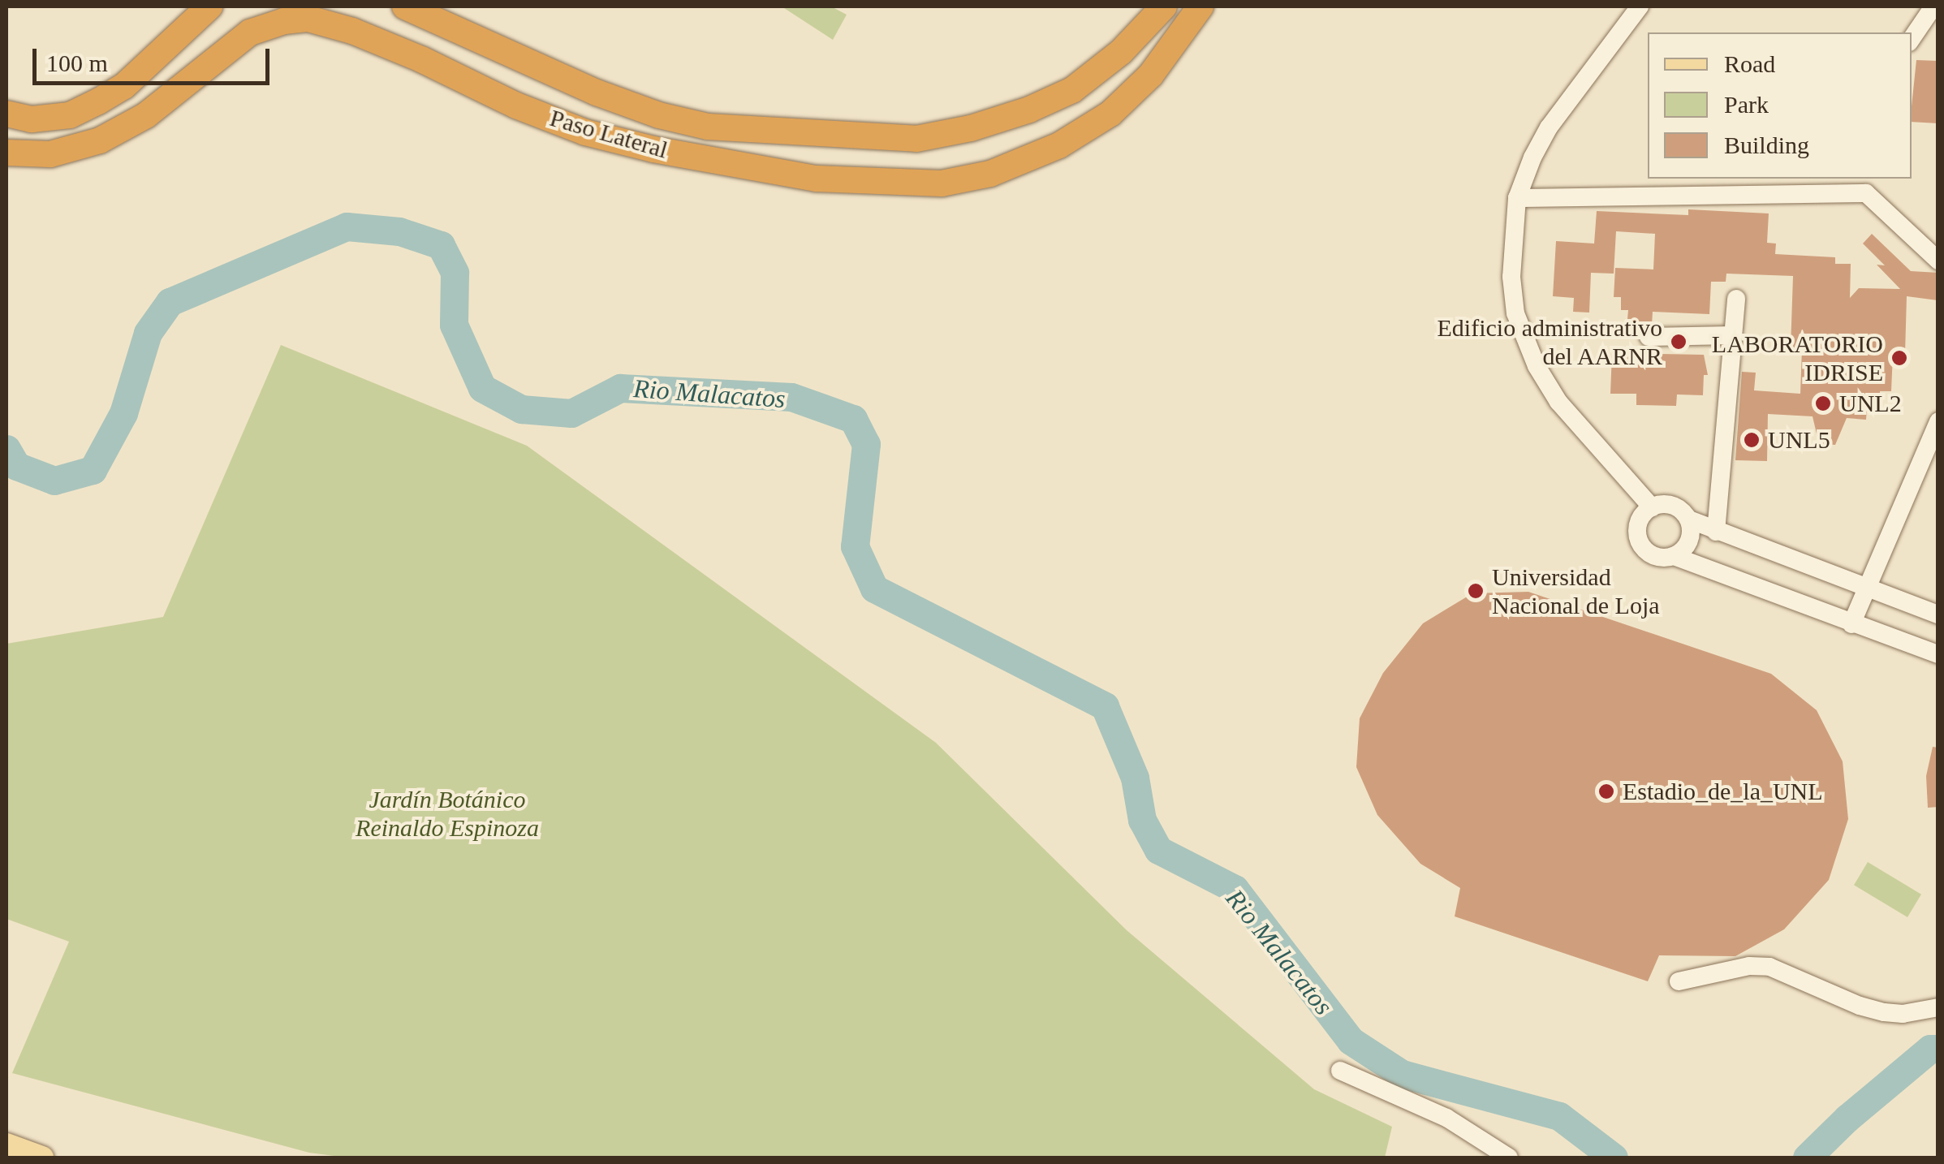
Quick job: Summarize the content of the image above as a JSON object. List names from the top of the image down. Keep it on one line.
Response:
{"streets":{"highway":["Paso Lateral"]},"water":["Rio Malacatos"],"parks":["Jardín Botánico Reinaldo Espinoza"],"places":["Edificio administrativo del AARNR","LABORATORIO IDRISE","UNL2","UNL5","Universidad Nacional de Loja","Estadio_de_la_UNL"],"legend":["Road","Park","Building"],"scale_bar":"100 m"}
